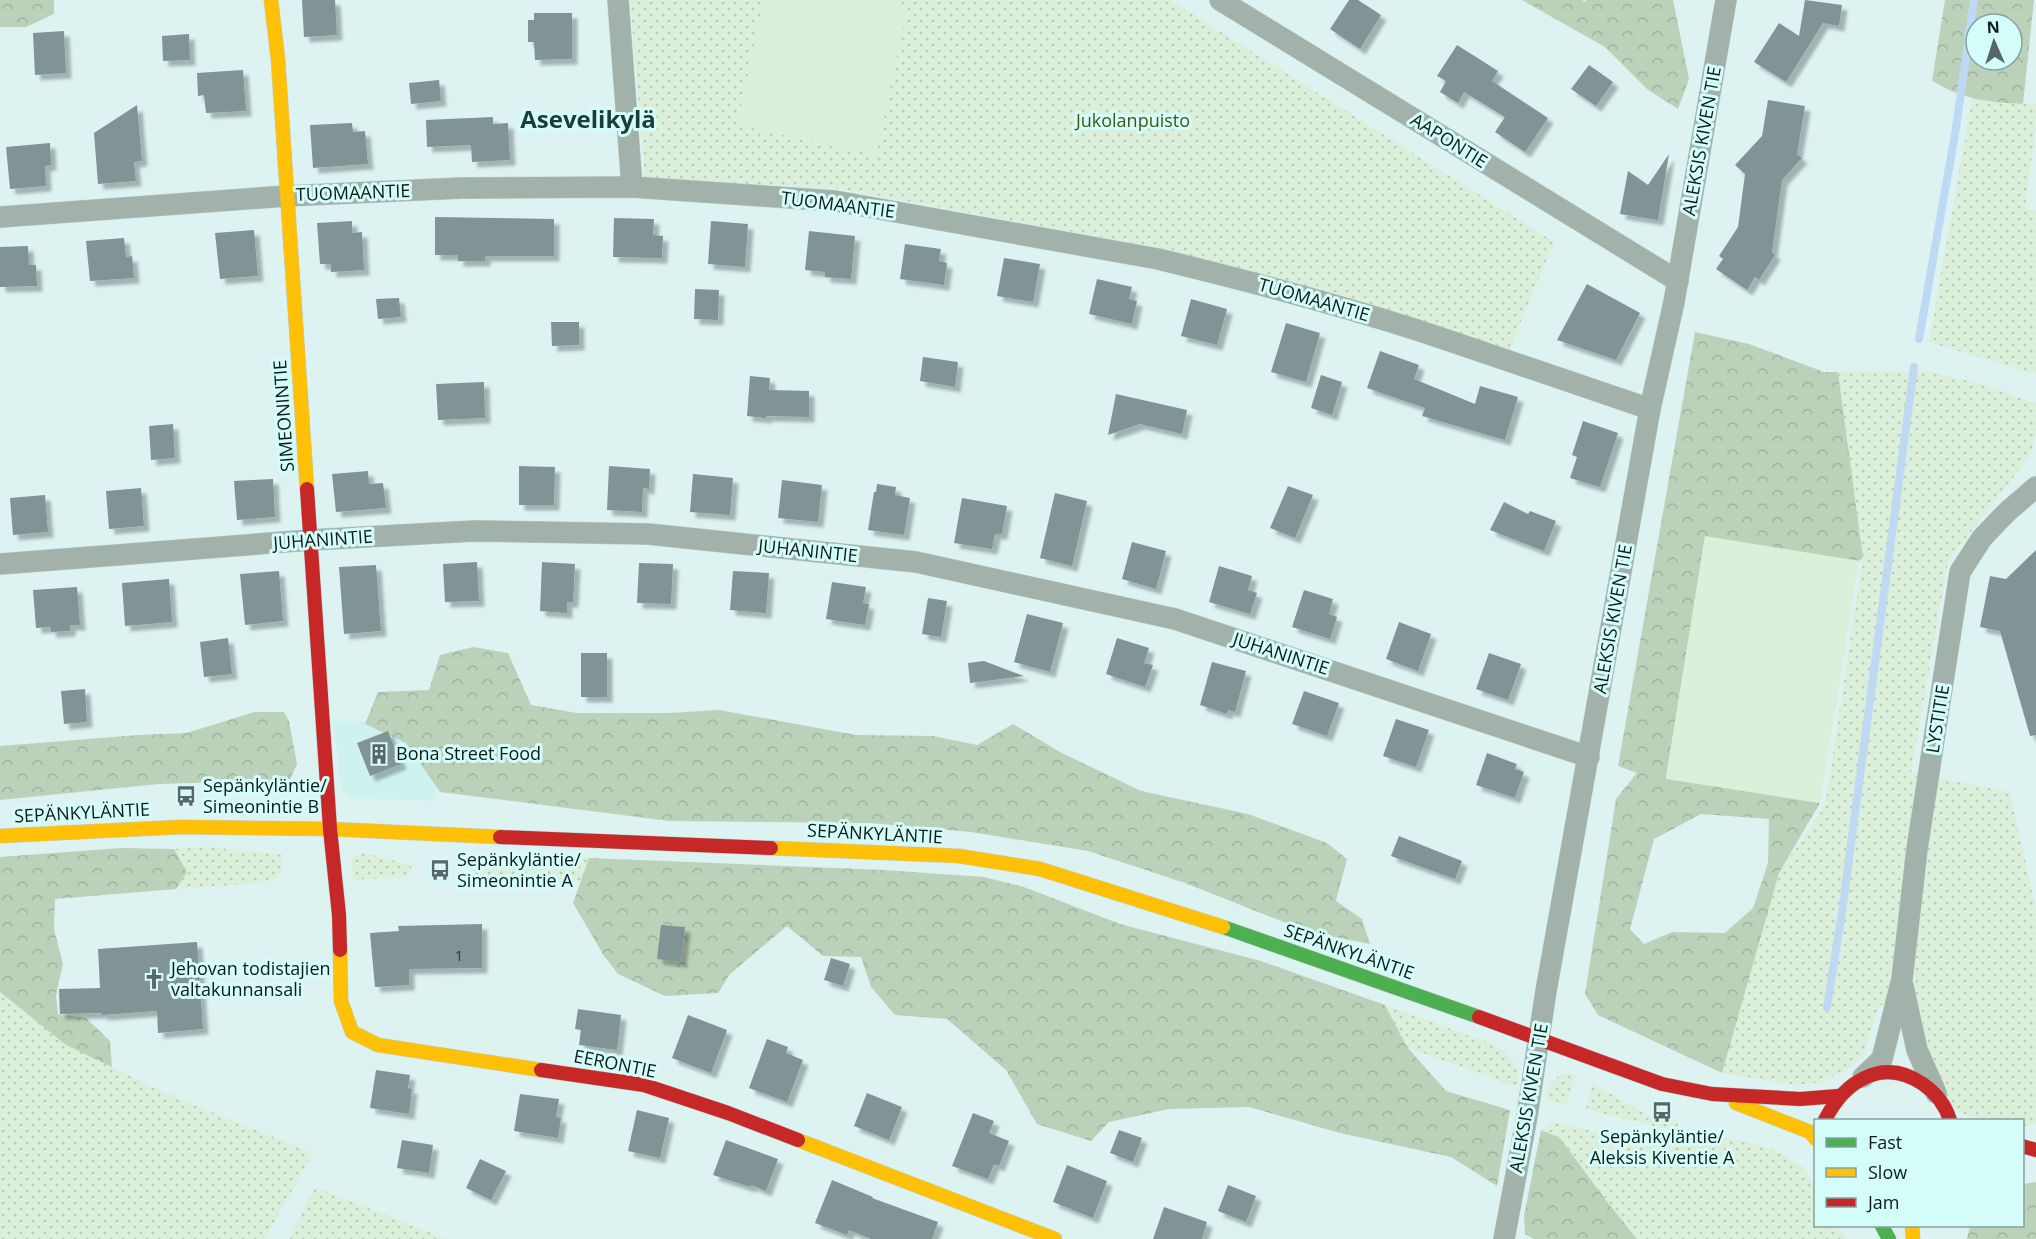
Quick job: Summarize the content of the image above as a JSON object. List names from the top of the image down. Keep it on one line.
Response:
{"streets":{"main road":["SIMEONINTIE","SEPÄNKYLÄNTIE","EERONTIE"],"street":["AAPONTIE","ALEKSIS KIVEN TIE","TUOMAANTIE","JUHANINTIE","LYSTITIE"]},"crossings":[["AAPONTIE","ALEKSIS KIVEN TIE"],["ALEKSIS KIVEN TIE","TUOMAANTIE"],["ALEKSIS KIVEN TIE","JUHANINTIE"],["ALEKSIS KIVEN TIE","SEPÄNKYLÄNTIE"],["TUOMAANTIE","SIMEONINTIE"],["SIMEONINTIE","JUHANINTIE"],["SIMEONINTIE","SEPÄNKYLÄNTIE"],["SIMEONINTIE","EERONTIE"],["SEPÄNKYLÄNTIE","EERONTIE"]],"districts":["Asevelikylä"],"parks":["Jukolanpuisto"],"places":{"building":["Bona Street Food"],"bus stop":["Sepänkyläntie/ Simeonintie B","Sepänkyläntie/ Simeonintie A","Sepänkyläntie/ Aleksis Kiventie A"],"church":["Jehovan todistajien valtakunnansali"]},"house_numbers":["1"],"legend":["Fast","Slow","Jam"],"north":"top"}
